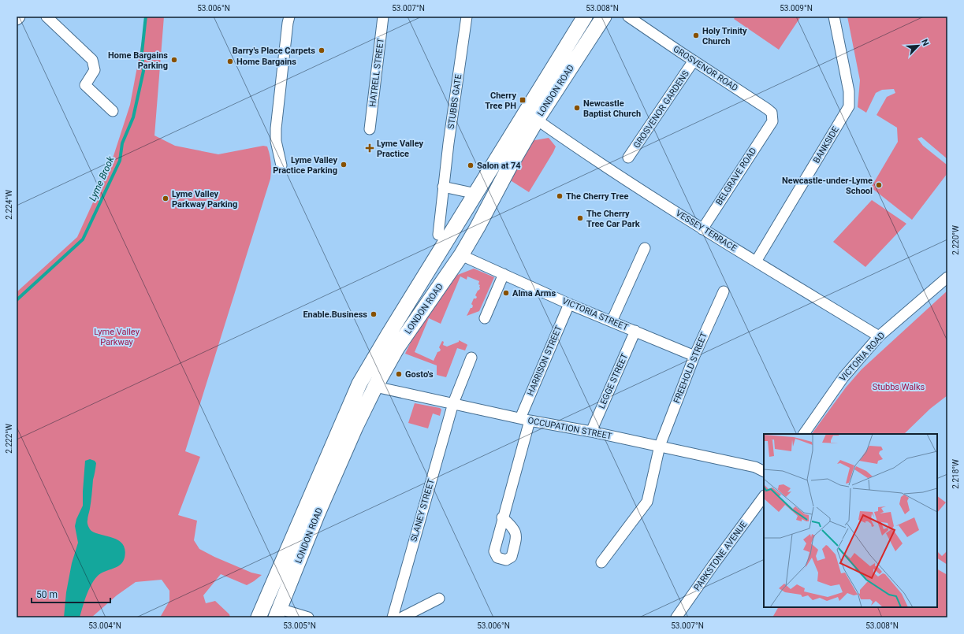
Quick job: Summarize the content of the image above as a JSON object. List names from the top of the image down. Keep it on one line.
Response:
{"streets":{"highway":["LONDON ROAD"],"street":["GROSVENOR ROAD","HATRELL STREET","STUBBS GATE","GROSVENOR GARDENS","BANKSIDE","BELGRAVE ROAD","VESSEY TERRACE","VICTORIA STREET","VICTORIA ROAD","HARRISON STREET","FREEHOLD STREET","LEGGE STREET","OCCUPATION STREET","SLANEY STREET","PARKSTONE AVENUE"]},"crossings":[["GROSVENOR ROAD","GROSVENOR GARDENS"],["GROSVENOR ROAD","BELGRAVE ROAD"],["LONDON ROAD","STUBBS GATE"],["LONDON ROAD","VESSEY TERRACE"],["LONDON ROAD","VICTORIA STREET"],["LONDON ROAD","OCCUPATION STREET"],["BANKSIDE","VESSEY TERRACE"],["BELGRAVE ROAD","VESSEY TERRACE"],["VESSEY TERRACE","VICTORIA ROAD"],["VICTORIA STREET","HARRISON STREET"],["VICTORIA STREET","FREEHOLD STREET"],["VICTORIA STREET","LEGGE STREET"],["HARRISON STREET","OCCUPATION STREET"],["FREEHOLD STREET","OCCUPATION STREET"],["LEGGE STREET","OCCUPATION STREET"],["OCCUPATION STREET","SLANEY STREET"]],"water":["Lyme Brook"],"parks":["Lyme Valley Parkway","Stubbs Walks"],"places":{"other":["Holy Trinity Church","Barry's Place Carpets","Home Bargains Parking","Home Bargains","Newcastle Baptist Church","Lyme Valley Practice Parking","Salon at 74","Newcastle-under-Lyme School","The Cherry Tree","Lyme Valley Parkway Parking","The Cherry Tree Car Park","Alma Arms","Enable.Business","Gosto's"],"transit":["Cherry Tree PH"],"health":["Lyme Valley Practice"]},"scale_bar":"50 m","north":"top right","coordinates":["53.006°N","53.007°N","53.008°N","53.009°N","2.224°W","2.220°W","2.222°W","2.218°W","53.004°N","53.005°N"]}
